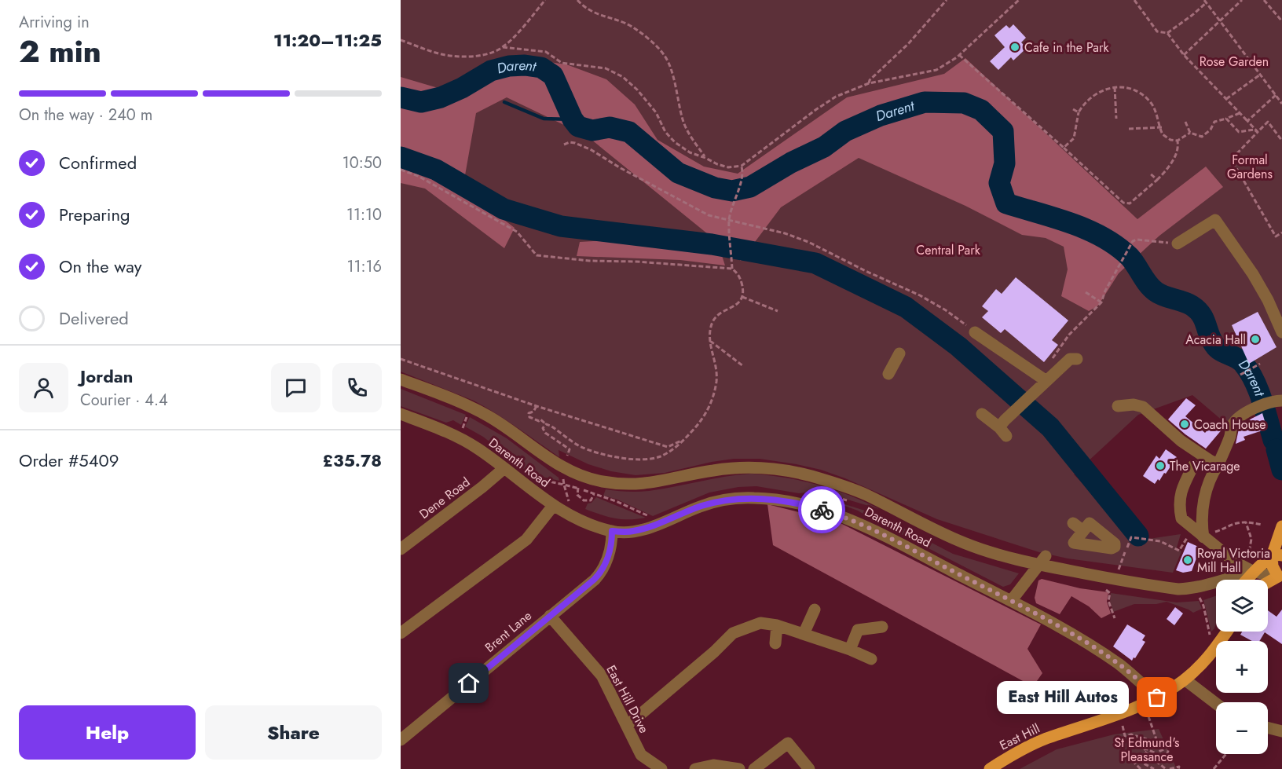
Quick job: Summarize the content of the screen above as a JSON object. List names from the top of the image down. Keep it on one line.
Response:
{"streets":{"main road":["East Hill"],"street":["Darenth Road","Dene Road","Brent Lane","East Hill Drive"]},"crossings":[["Darenth Road","Dene Road"],["Darenth Road","Brent Lane"],["Darenth Road","East Hill"],["Brent Lane","East Hill Drive"]],"water":["Darent"],"parks":["Rose Garden","Formal Gardens","Central Park","St Edmund's Pleasance"],"places":["Cafe in the Park","Acacia Hall","Coach House","The Vicarage","Royal Victoria Mill Hall","East Hill Autos"],"page":{"heading":["2 min","Arriving in","11:20–11:25"],"panel":["Jordan","Courier · 4.4","Order #5409","£35.78"],"bar":"On the way · 240 m","list":[["Confirmed","10:50"],["Preparing","11:10"],["On the way","11:16"],"Delivered"],"map_buttons":["+","−"],"bubble":"East Hill Autos","buttons":["Help","Share"]}}
